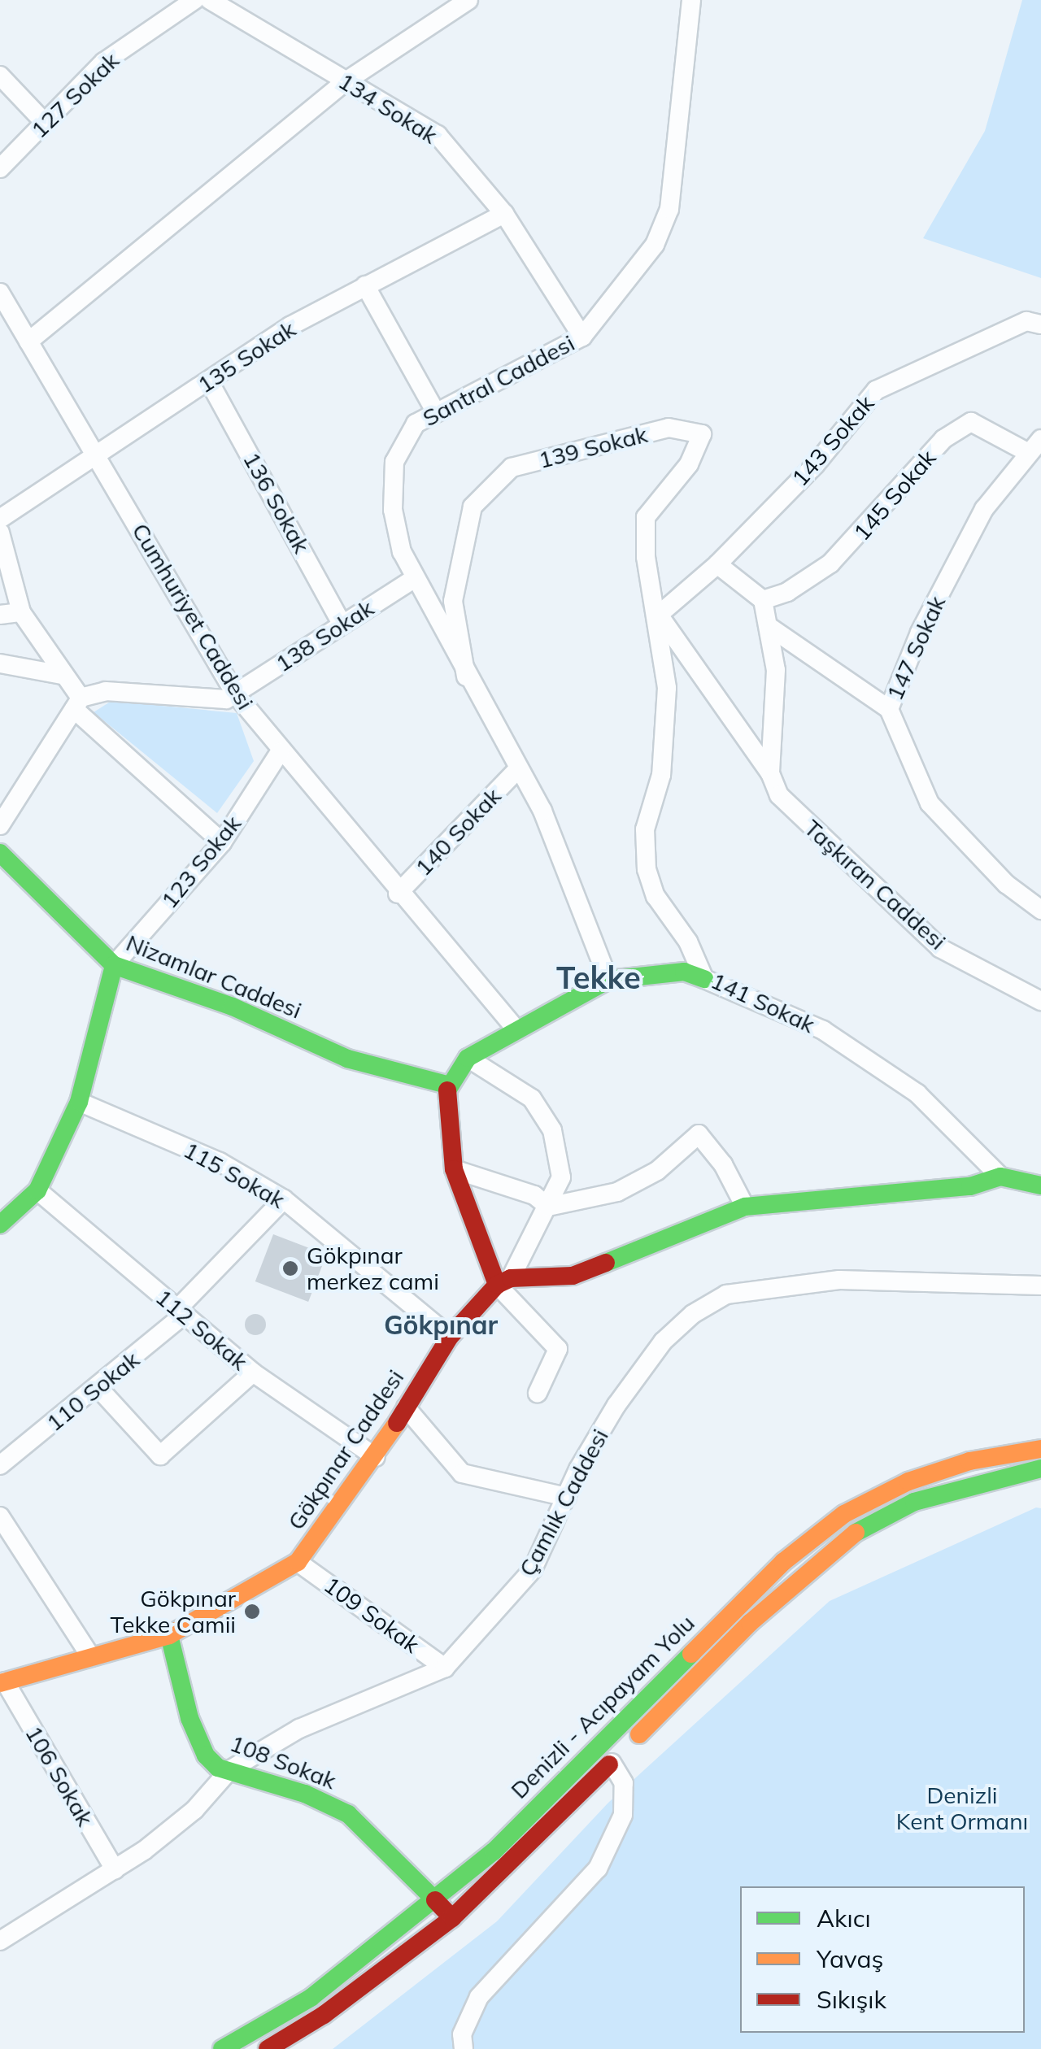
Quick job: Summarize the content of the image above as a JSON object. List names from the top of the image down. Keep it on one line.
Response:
{"streets":{"main road":["Nizamlar Caddesi","Gökpınar Caddesi","Denizli - Acıpayam Yolu","108 Sokak"],"street":["127 Sokak","134 Sokak","135 Sokak","Santral Caddesi","143 Sokak","139 Sokak","145 Sokak","136 Sokak","Cumhuriyet Caddesi","138 Sokak","147 Sokak","140 Sokak","123 Sokak","Taşkıran Caddesi","141 Sokak","115 Sokak","112 Sokak","110 Sokak","Çamlık Caddesi","109 Sokak","106 Sokak"]},"crossings":[["134 Sokak","135 Sokak"],["134 Sokak","Santral Caddesi"],["135 Sokak","136 Sokak"],["135 Sokak","Cumhuriyet Caddesi"],["Santral Caddesi","139 Sokak"],["Santral Caddesi","138 Sokak"],["Santral Caddesi","140 Sokak"],["143 Sokak","139 Sokak"],["143 Sokak","Taşkıran Caddesi"],["143 Sokak","141 Sokak"],["139 Sokak","Taşkıran Caddesi"],["139 Sokak","141 Sokak"],["145 Sokak","147 Sokak"],["136 Sokak","138 Sokak"],["Cumhuriyet Caddesi","138 Sokak"],["Cumhuriyet Caddesi","140 Sokak"],["Cumhuriyet Caddesi","123 Sokak"],["123 Sokak","Nizamlar Caddesi"],["Taşkıran Caddesi","141 Sokak"],["115 Sokak","110 Sokak"],["115 Sokak","Gökpınar Caddesi"],["112 Sokak","110 Sokak"],["112 Sokak","Gökpınar Caddesi"],["Gökpınar Caddesi","109 Sokak"],["Gökpınar Caddesi","108 Sokak"],["Gökpınar Caddesi","106 Sokak"],["Çamlık Caddesi","109 Sokak"],["Çamlık Caddesi","108 Sokak"],["Çamlık Caddesi","106 Sokak"],["Denizli - Acıpayam Yolu","108 Sokak"]],"districts":["Tekke","Gökpınar"],"parks":["Denizli Kent Ormanı"],"places":["Gökpınar merkez cami","Gökpınar Tekke Camii"],"legend":["Akıcı","Yavaş","Sıkışık"]}
